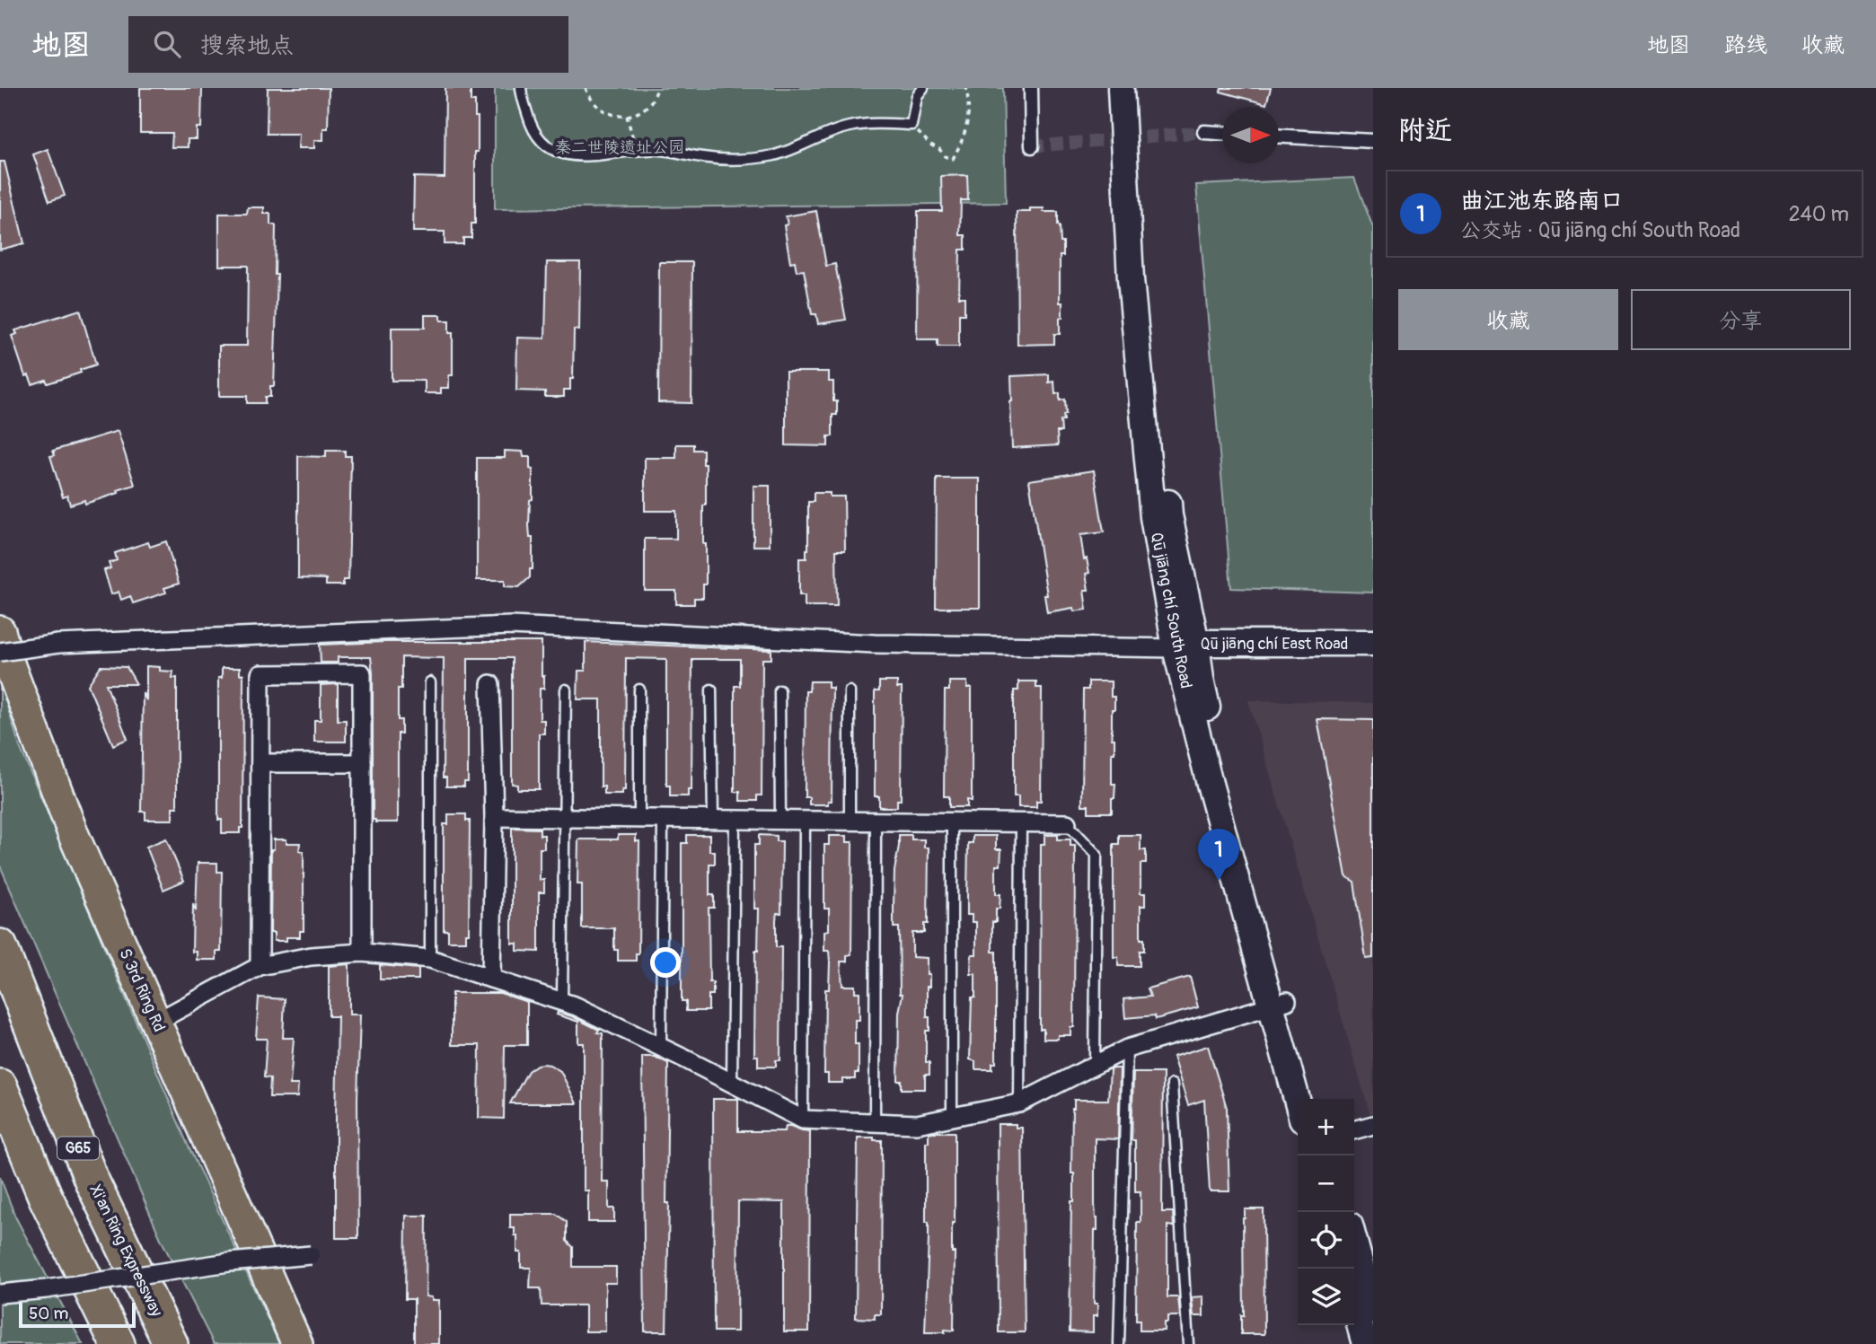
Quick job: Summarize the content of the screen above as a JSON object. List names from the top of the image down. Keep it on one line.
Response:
{"streets":{"highway":["S 3rd Ring Rd","G65","Xi'an Ring Expressway"],"main road":["Qū jiāng chí South Road","Qū jiāng chí East Road"]},"crossings":[["Qū jiāng chí South Road","Qū jiāng chí East Road"]],"parks":["秦二世陵遗址公园"],"scale_bar":"50 m","north":"right","page":{"header":"地图","search":"搜索地点","nav":["地图","路线","收藏"],"heading":"附近","list":[{"mark":"1","name":"曲江池东路南口","note":"公交站 · Qū jiāng chí South Road","value":"240 m"}],"buttons":["收藏","分享"],"pins":"1","map_buttons":["+","−"],"scale":"50 m"}}
